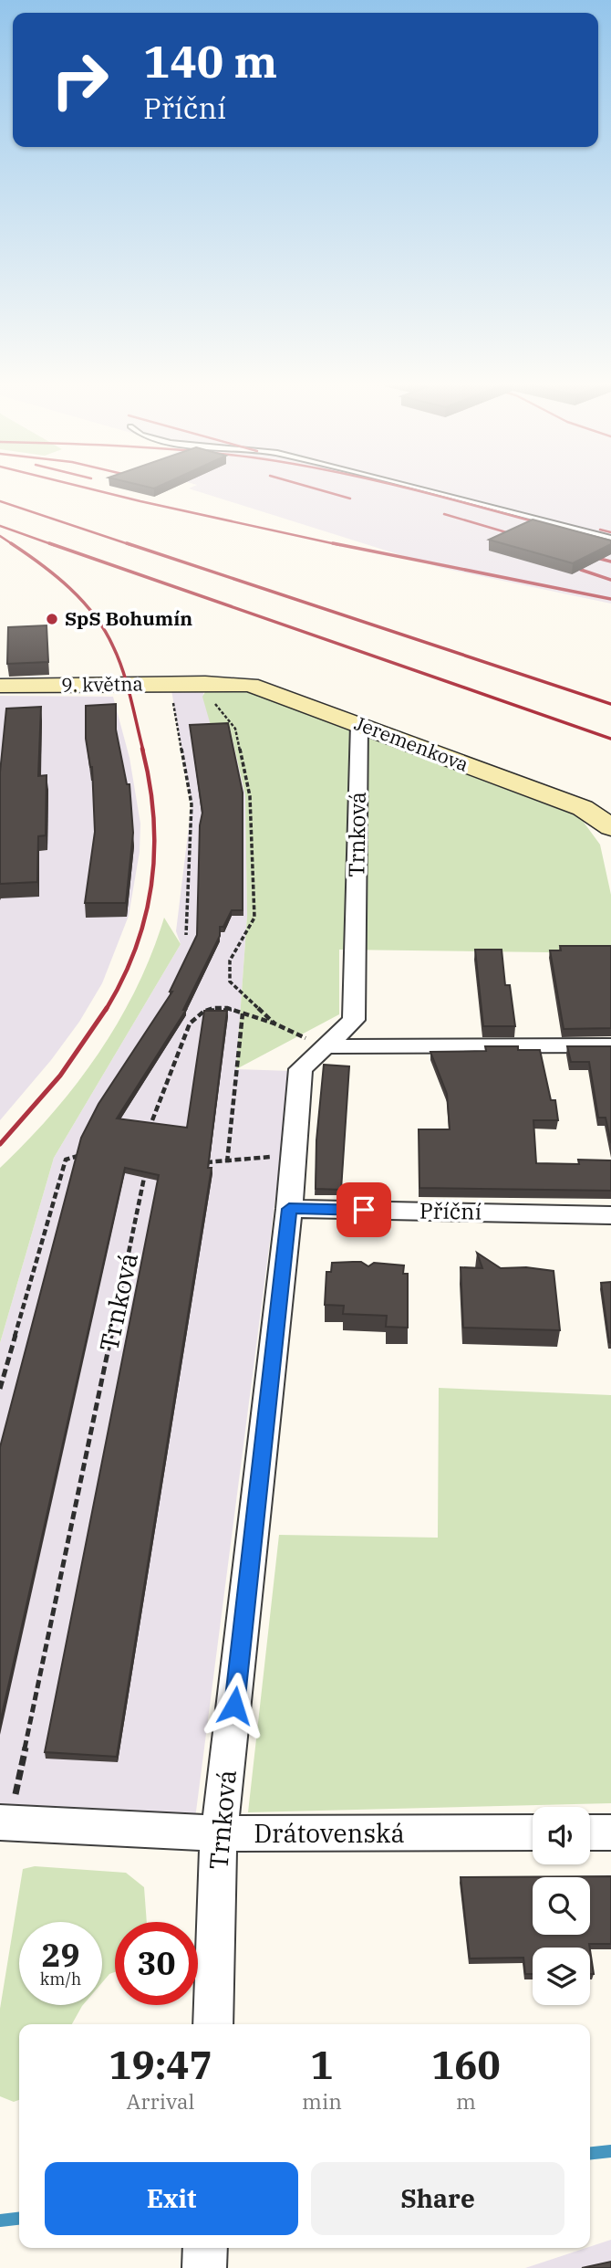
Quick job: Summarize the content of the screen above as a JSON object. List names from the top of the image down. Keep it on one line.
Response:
{"streets":{"street":["9. května","Jeremenkova","Trnková","Příční","Drátovenská"]},"crossings":[["9. května","Jeremenkova"],["Jeremenkova","Trnková"],["Trnková","Příční"],["Trnková","Drátovenská"]],"places":["SpS Bohumín"],"page":{"turn":["140 m","Příční"],"speed":"29 km/h","limit":"30","eta":["19:47","Arrival","1","min","160","m"],"buttons":["Exit","Share"]}}
